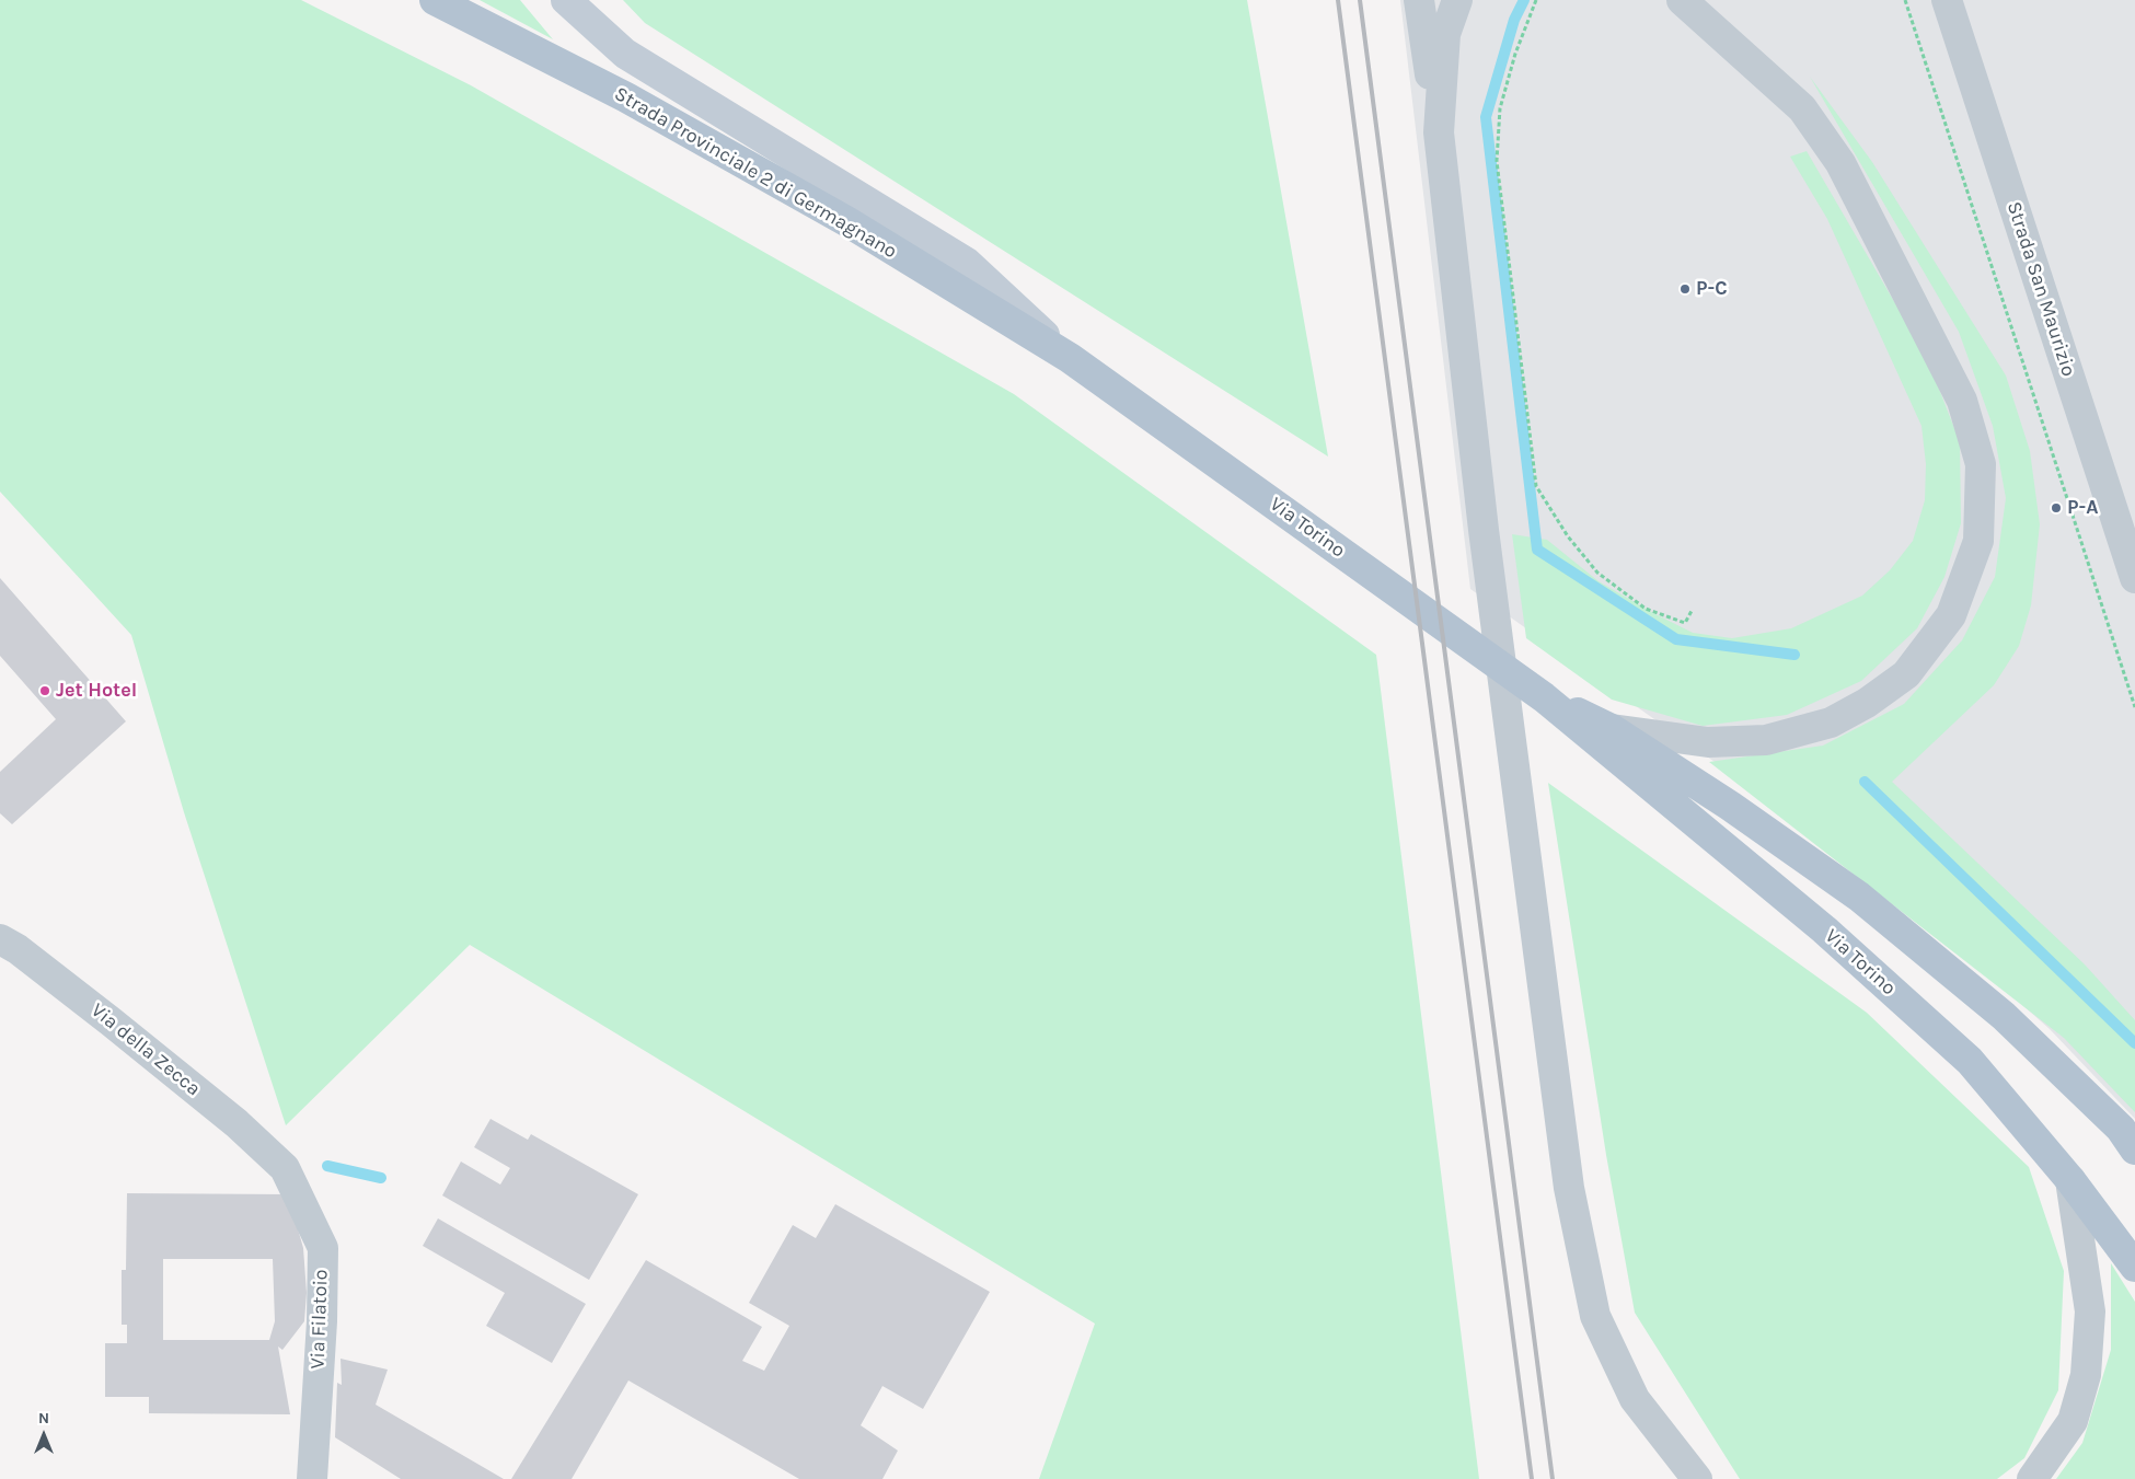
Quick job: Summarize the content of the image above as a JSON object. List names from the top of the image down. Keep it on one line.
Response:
{"streets":{"main road":["Strada Provinciale 2 di Germagnano","Via Torino"],"street":["Strada San Maurizio","Via della Zecca","Via Filatoio"]},"crossings":[["Strada Provinciale 2 di Germagnano","Via Torino"],["Via della Zecca","Via Filatoio"]],"places":["P-C","P-A","Jet Hotel"],"north":"top"}
